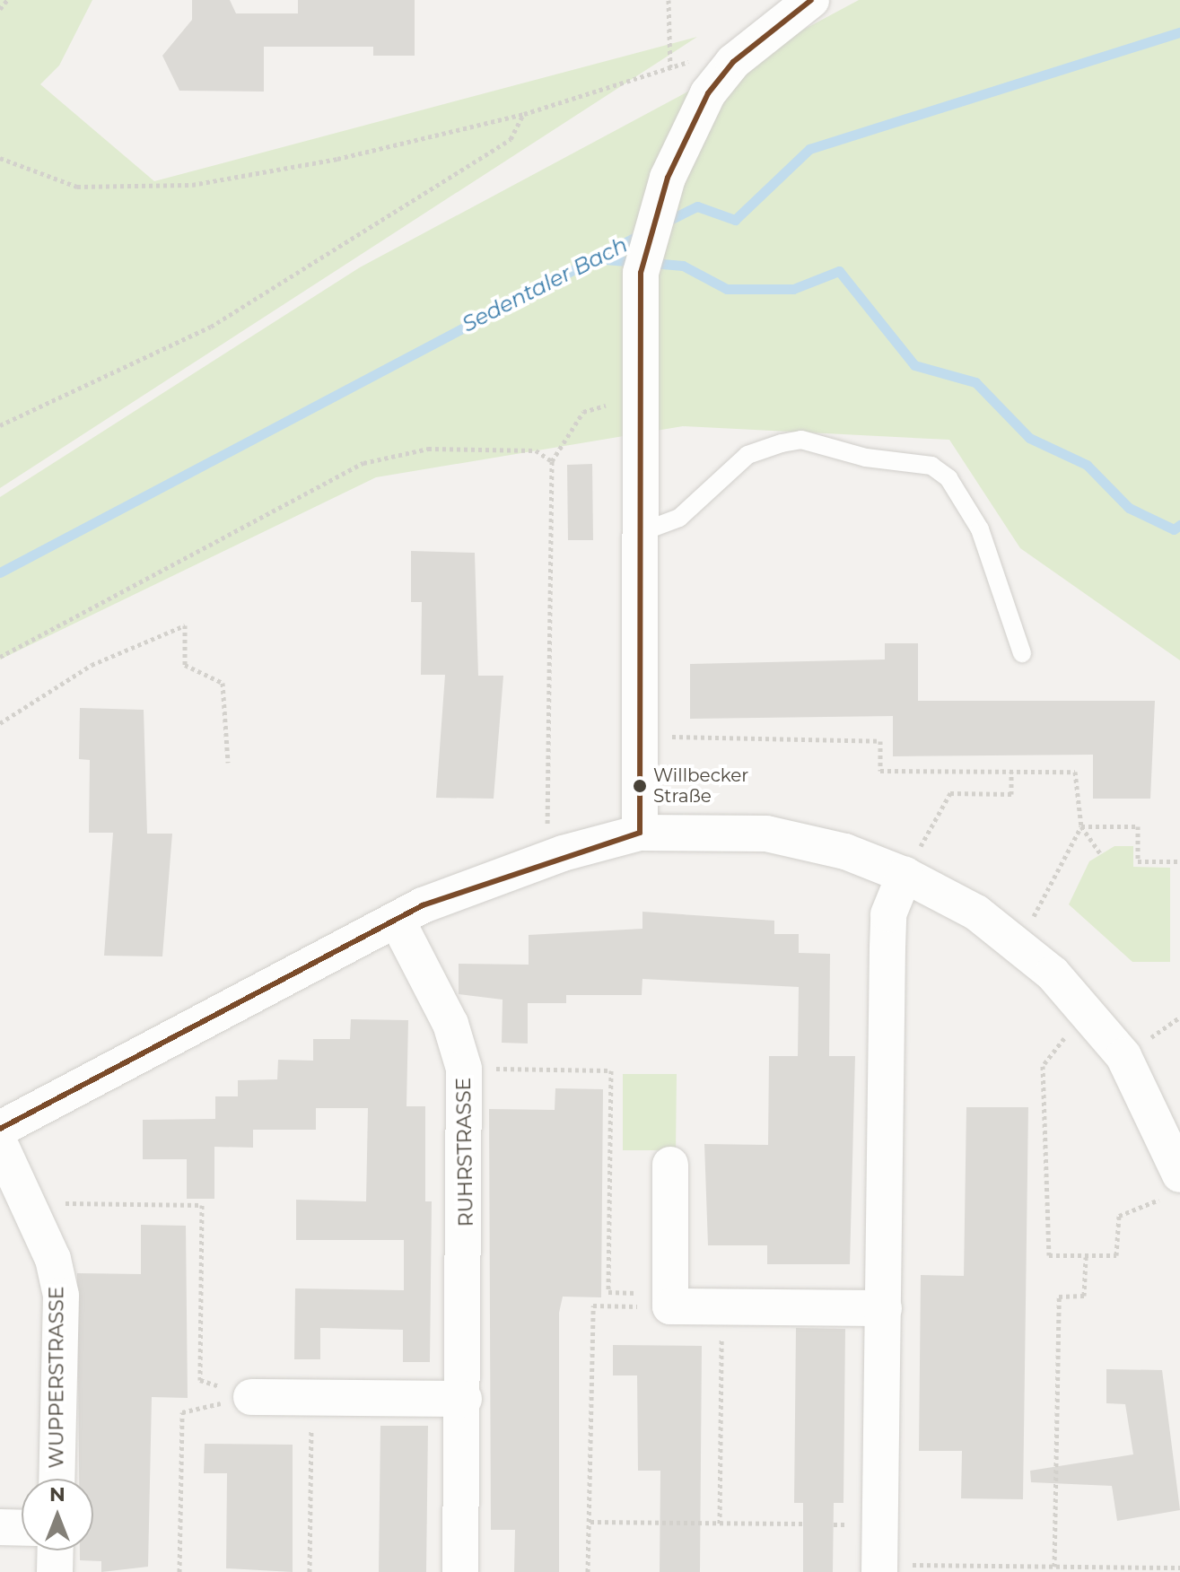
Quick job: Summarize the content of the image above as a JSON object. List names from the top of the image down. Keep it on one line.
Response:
{"streets":{"street":["RUHRSTRASSE","WUPPERSTRASSE"]},"water":["Sedentaler Bach"],"places":["Willbecker Straße"],"north":"top"}
